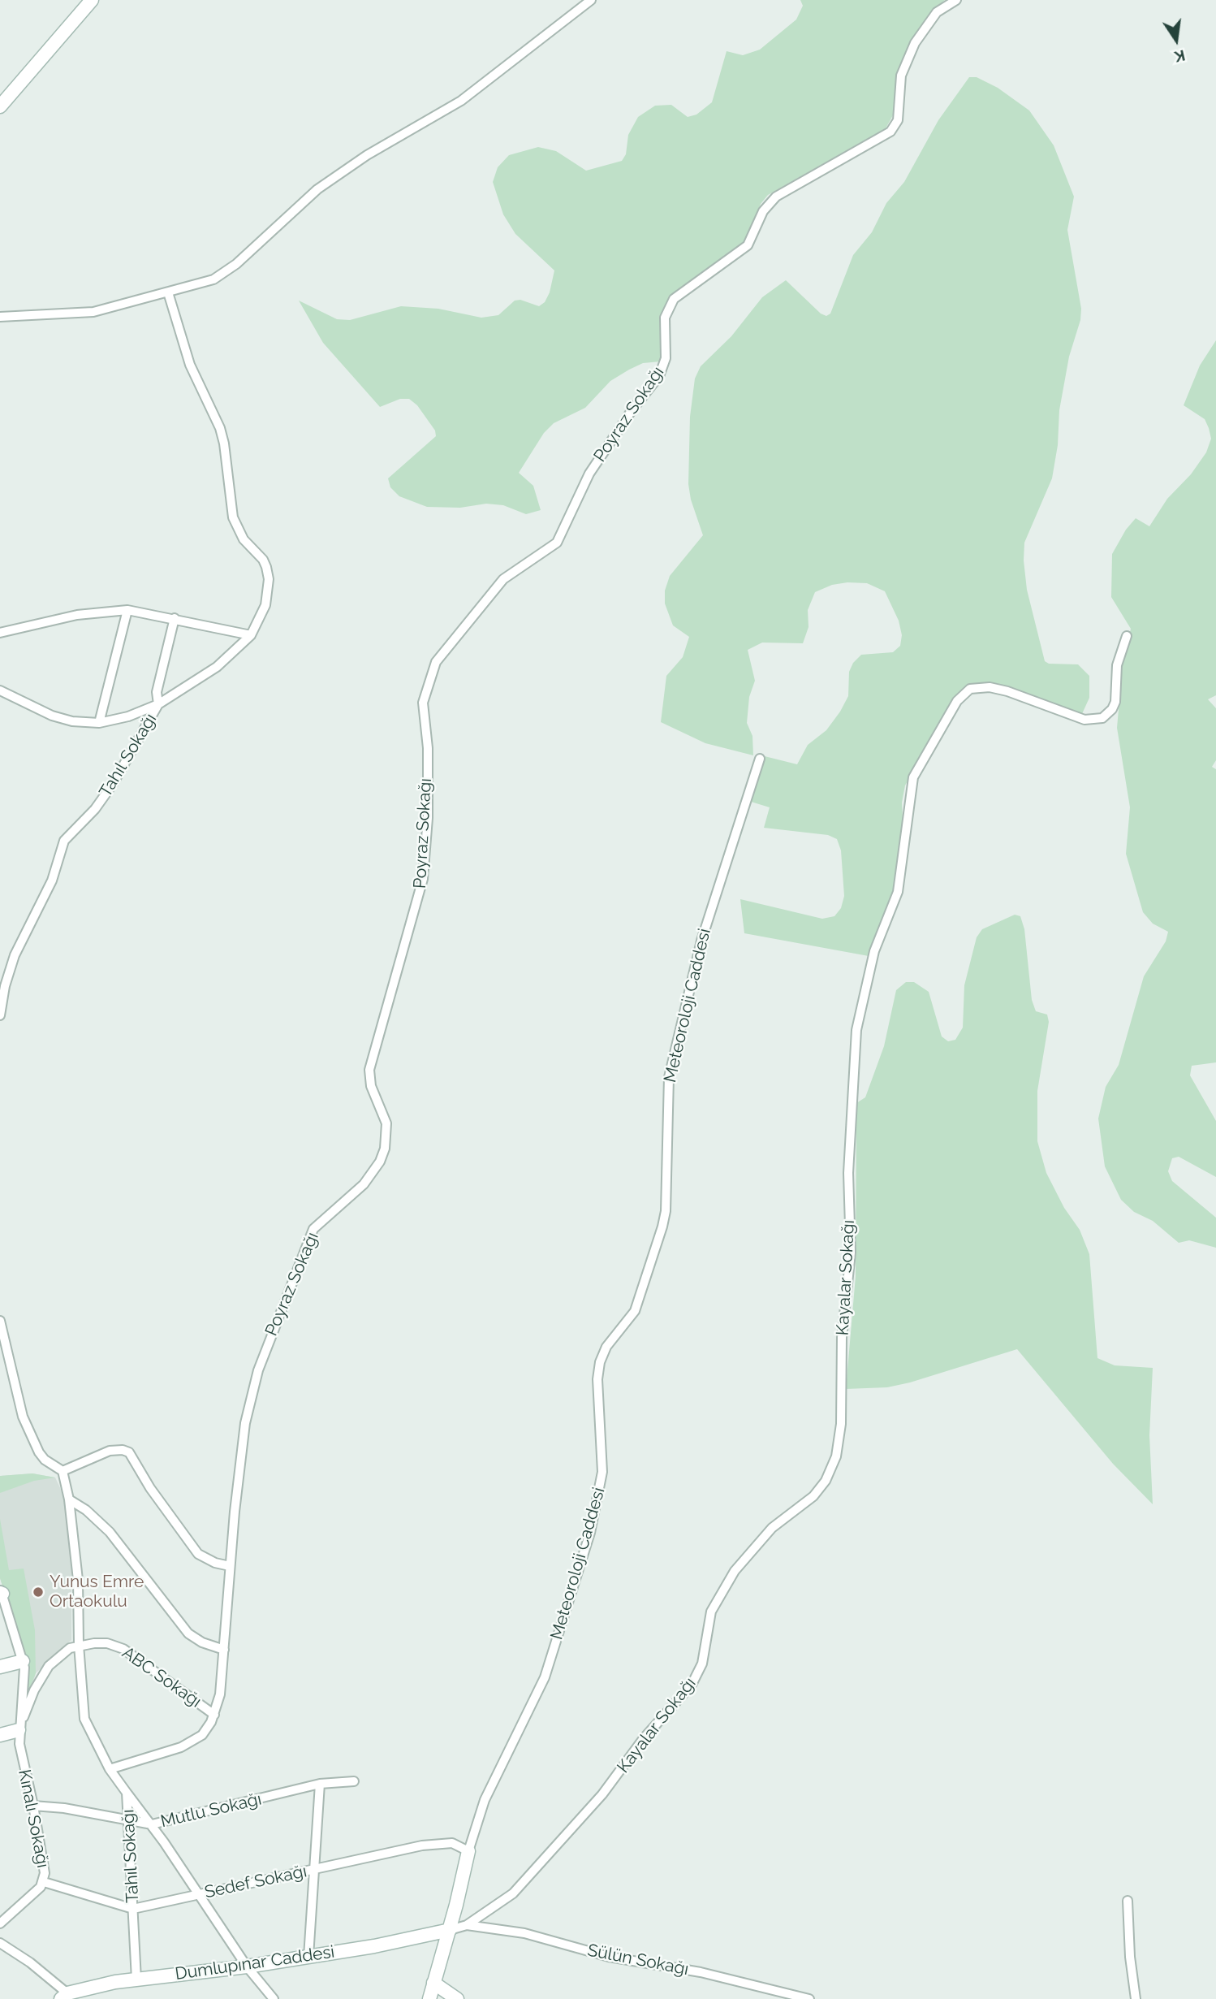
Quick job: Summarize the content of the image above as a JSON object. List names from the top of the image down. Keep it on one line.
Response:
{"streets":{"street":["Poyraz Sokağı","Tahıl Sokağı","Meteoroloji Caddesi","Kayalar Sokağı","ABC Sokağı","Mutlu Sokağı","Kınalı Sokağı","Sedef Sokağı","Sülün Sokağı","Dumlupınar Caddesi"]},"crossings":[["Poyraz Sokağı","Tahıl Sokağı"],["Poyraz Sokağı","ABC Sokağı"],["Tahıl Sokağı","ABC Sokağı"],["Tahıl Sokağı","Mutlu Sokağı"],["Tahıl Sokağı","Sedef Sokağı"],["Tahıl Sokağı","Dumlupınar Caddesi"],["Meteoroloji Caddesi","Kayalar Sokağı"],["Meteoroloji Caddesi","Sedef Sokağı"],["Meteoroloji Caddesi","Dumlupınar Caddesi"],["Kayalar Sokağı","Sülün Sokağı"],["Kayalar Sokağı","Dumlupınar Caddesi"],["Mutlu Sokağı","Kınalı Sokağı"],["Kınalı Sokağı","Sedef Sokağı"]],"places":["Yunus Emre Ortaokulu"],"north":"bottom"}
